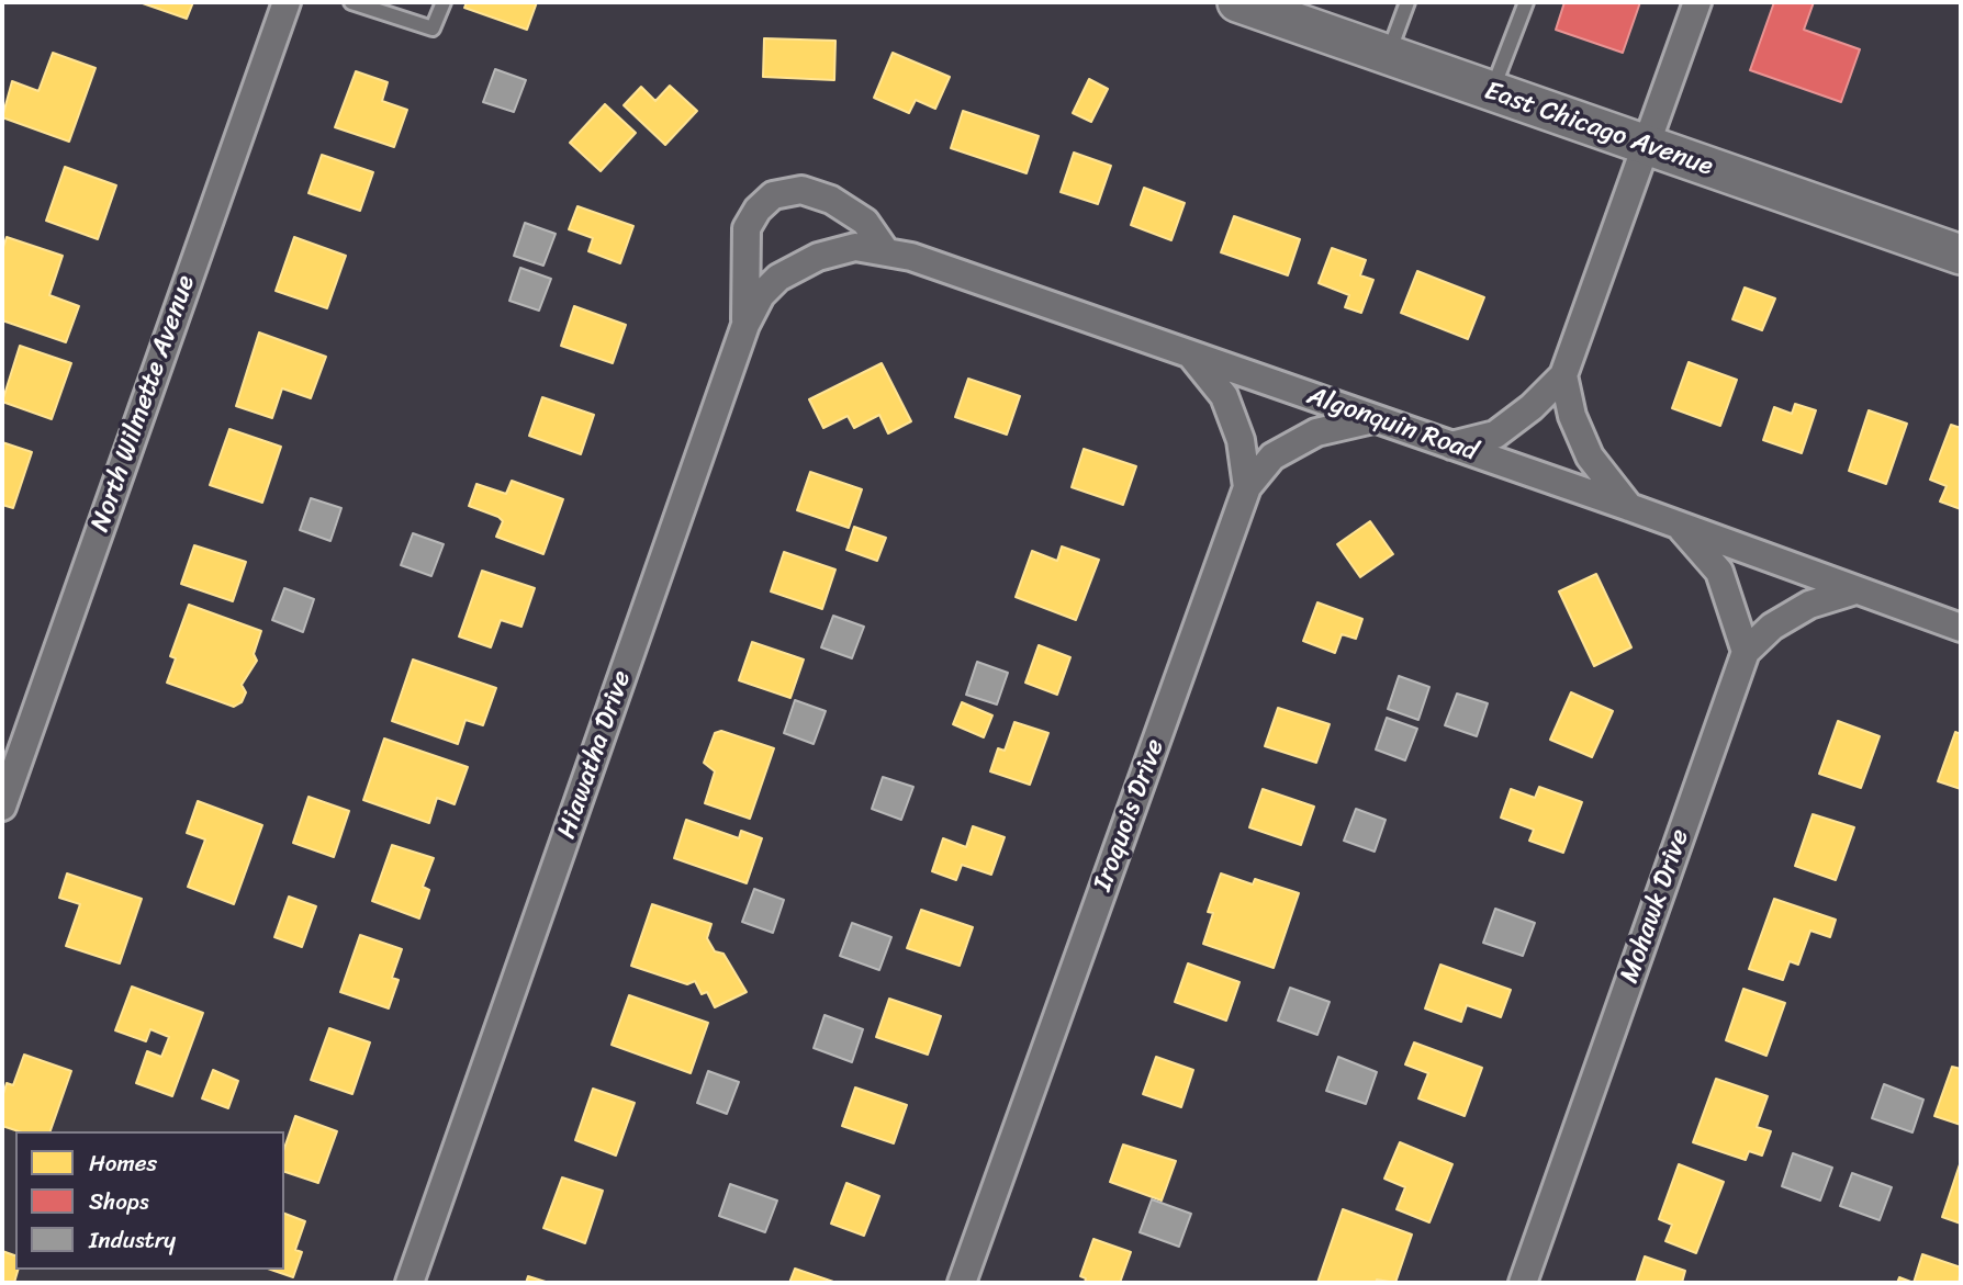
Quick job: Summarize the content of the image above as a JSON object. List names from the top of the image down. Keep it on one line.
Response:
{"streets":{"main road":["East Chicago Avenue"],"street":["North Wilmette Avenue","Algonquin Road","Hiawatha Drive","Iroquois Drive","Mohawk Drive"]},"crossings":[["Algonquin Road","Hiawatha Drive"],["Algonquin Road","Iroquois Drive"],["Algonquin Road","Mohawk Drive"]],"legend":["Homes","Shops","Industry"]}
